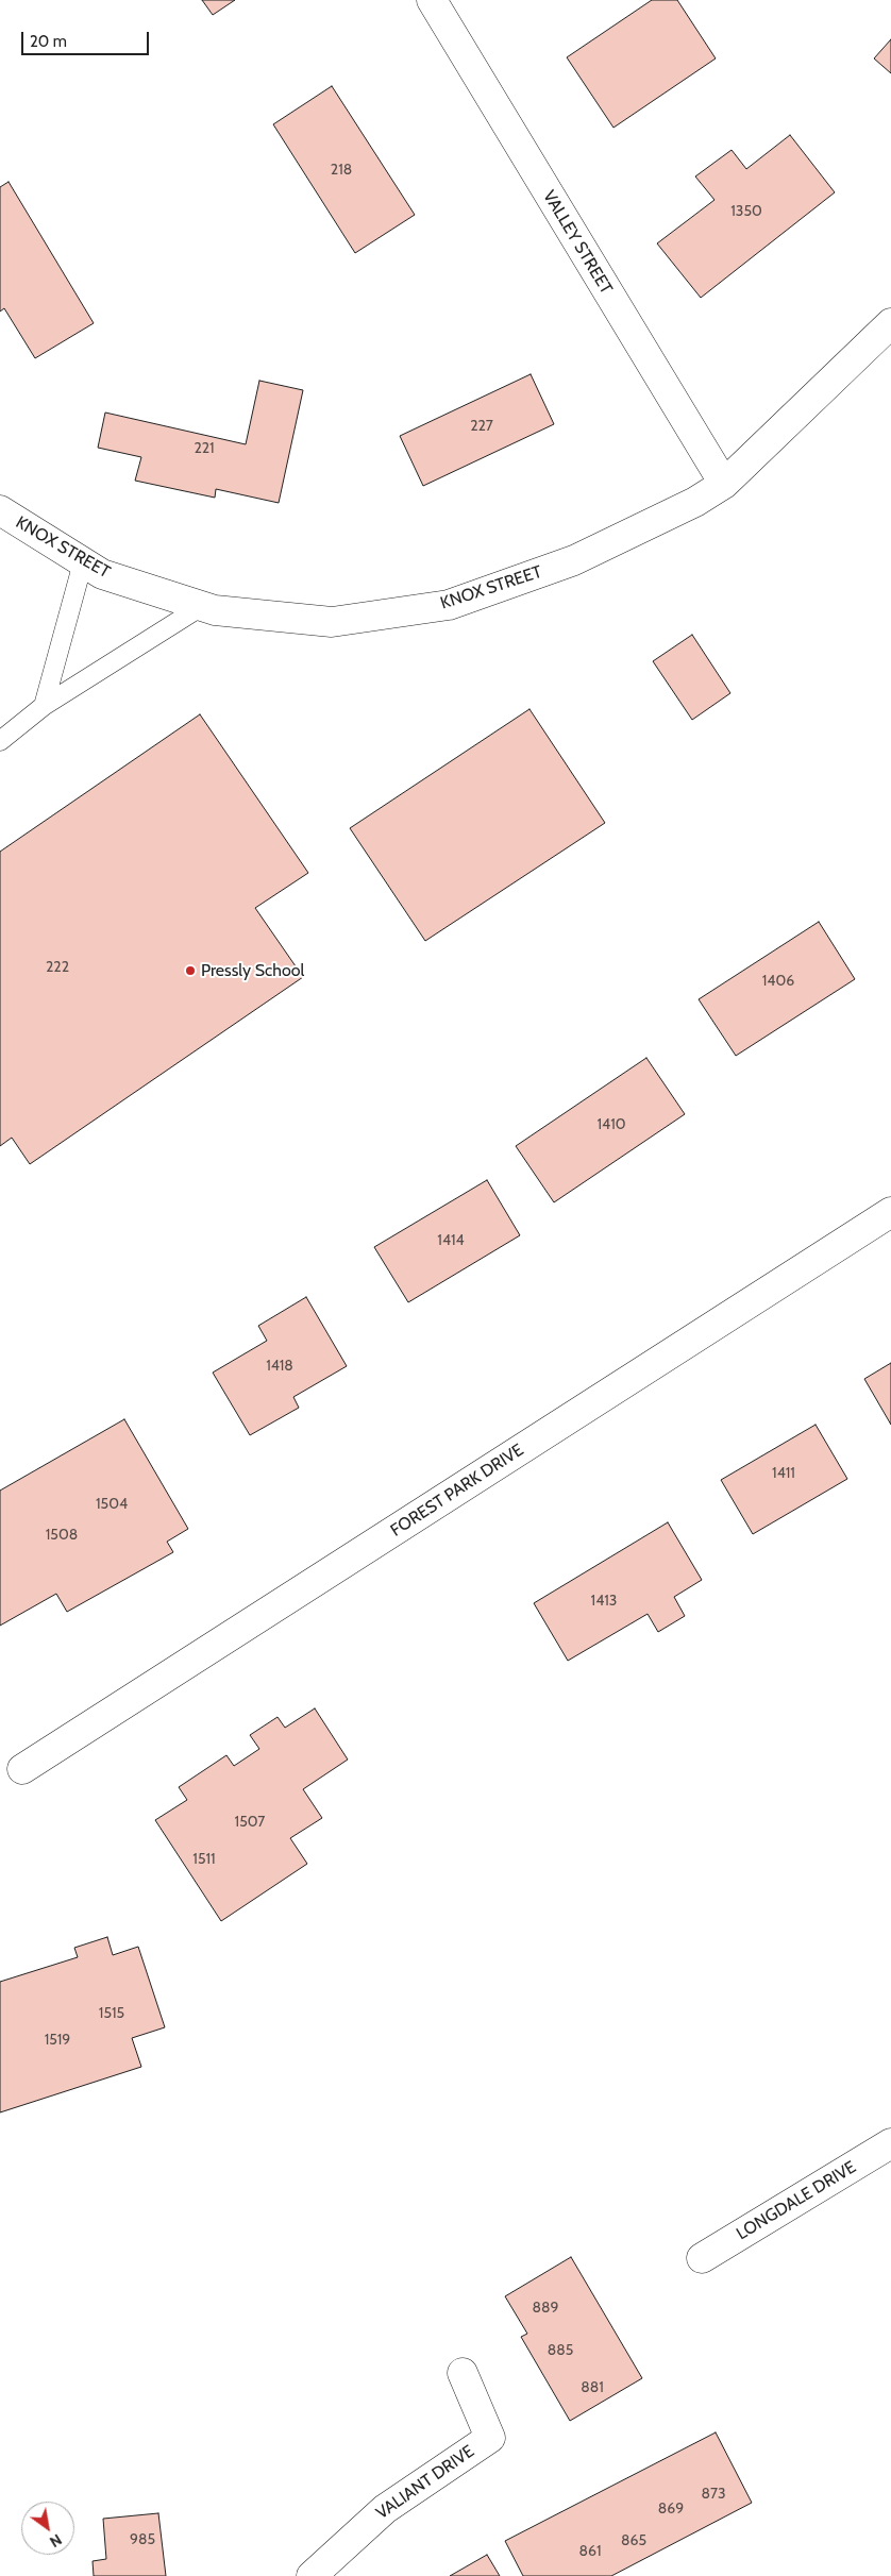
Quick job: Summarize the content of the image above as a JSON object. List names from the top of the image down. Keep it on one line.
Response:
{"streets":{"street":["VALLEY STREET","KNOX STREET","FOREST PARK DRIVE","LONGDALE DRIVE","VALIANT DRIVE"]},"crossings":[["VALLEY STREET","KNOX STREET"]],"places":["Pressly School"],"house_numbers":["218","1350","227","221","222","1406","1410","1414","1418","1411","1504","1508","1413","1507","1511","1515","1519","889","885","881","873","869","985","865","861"],"scale_bar":"20 m","north":"bottom right"}
